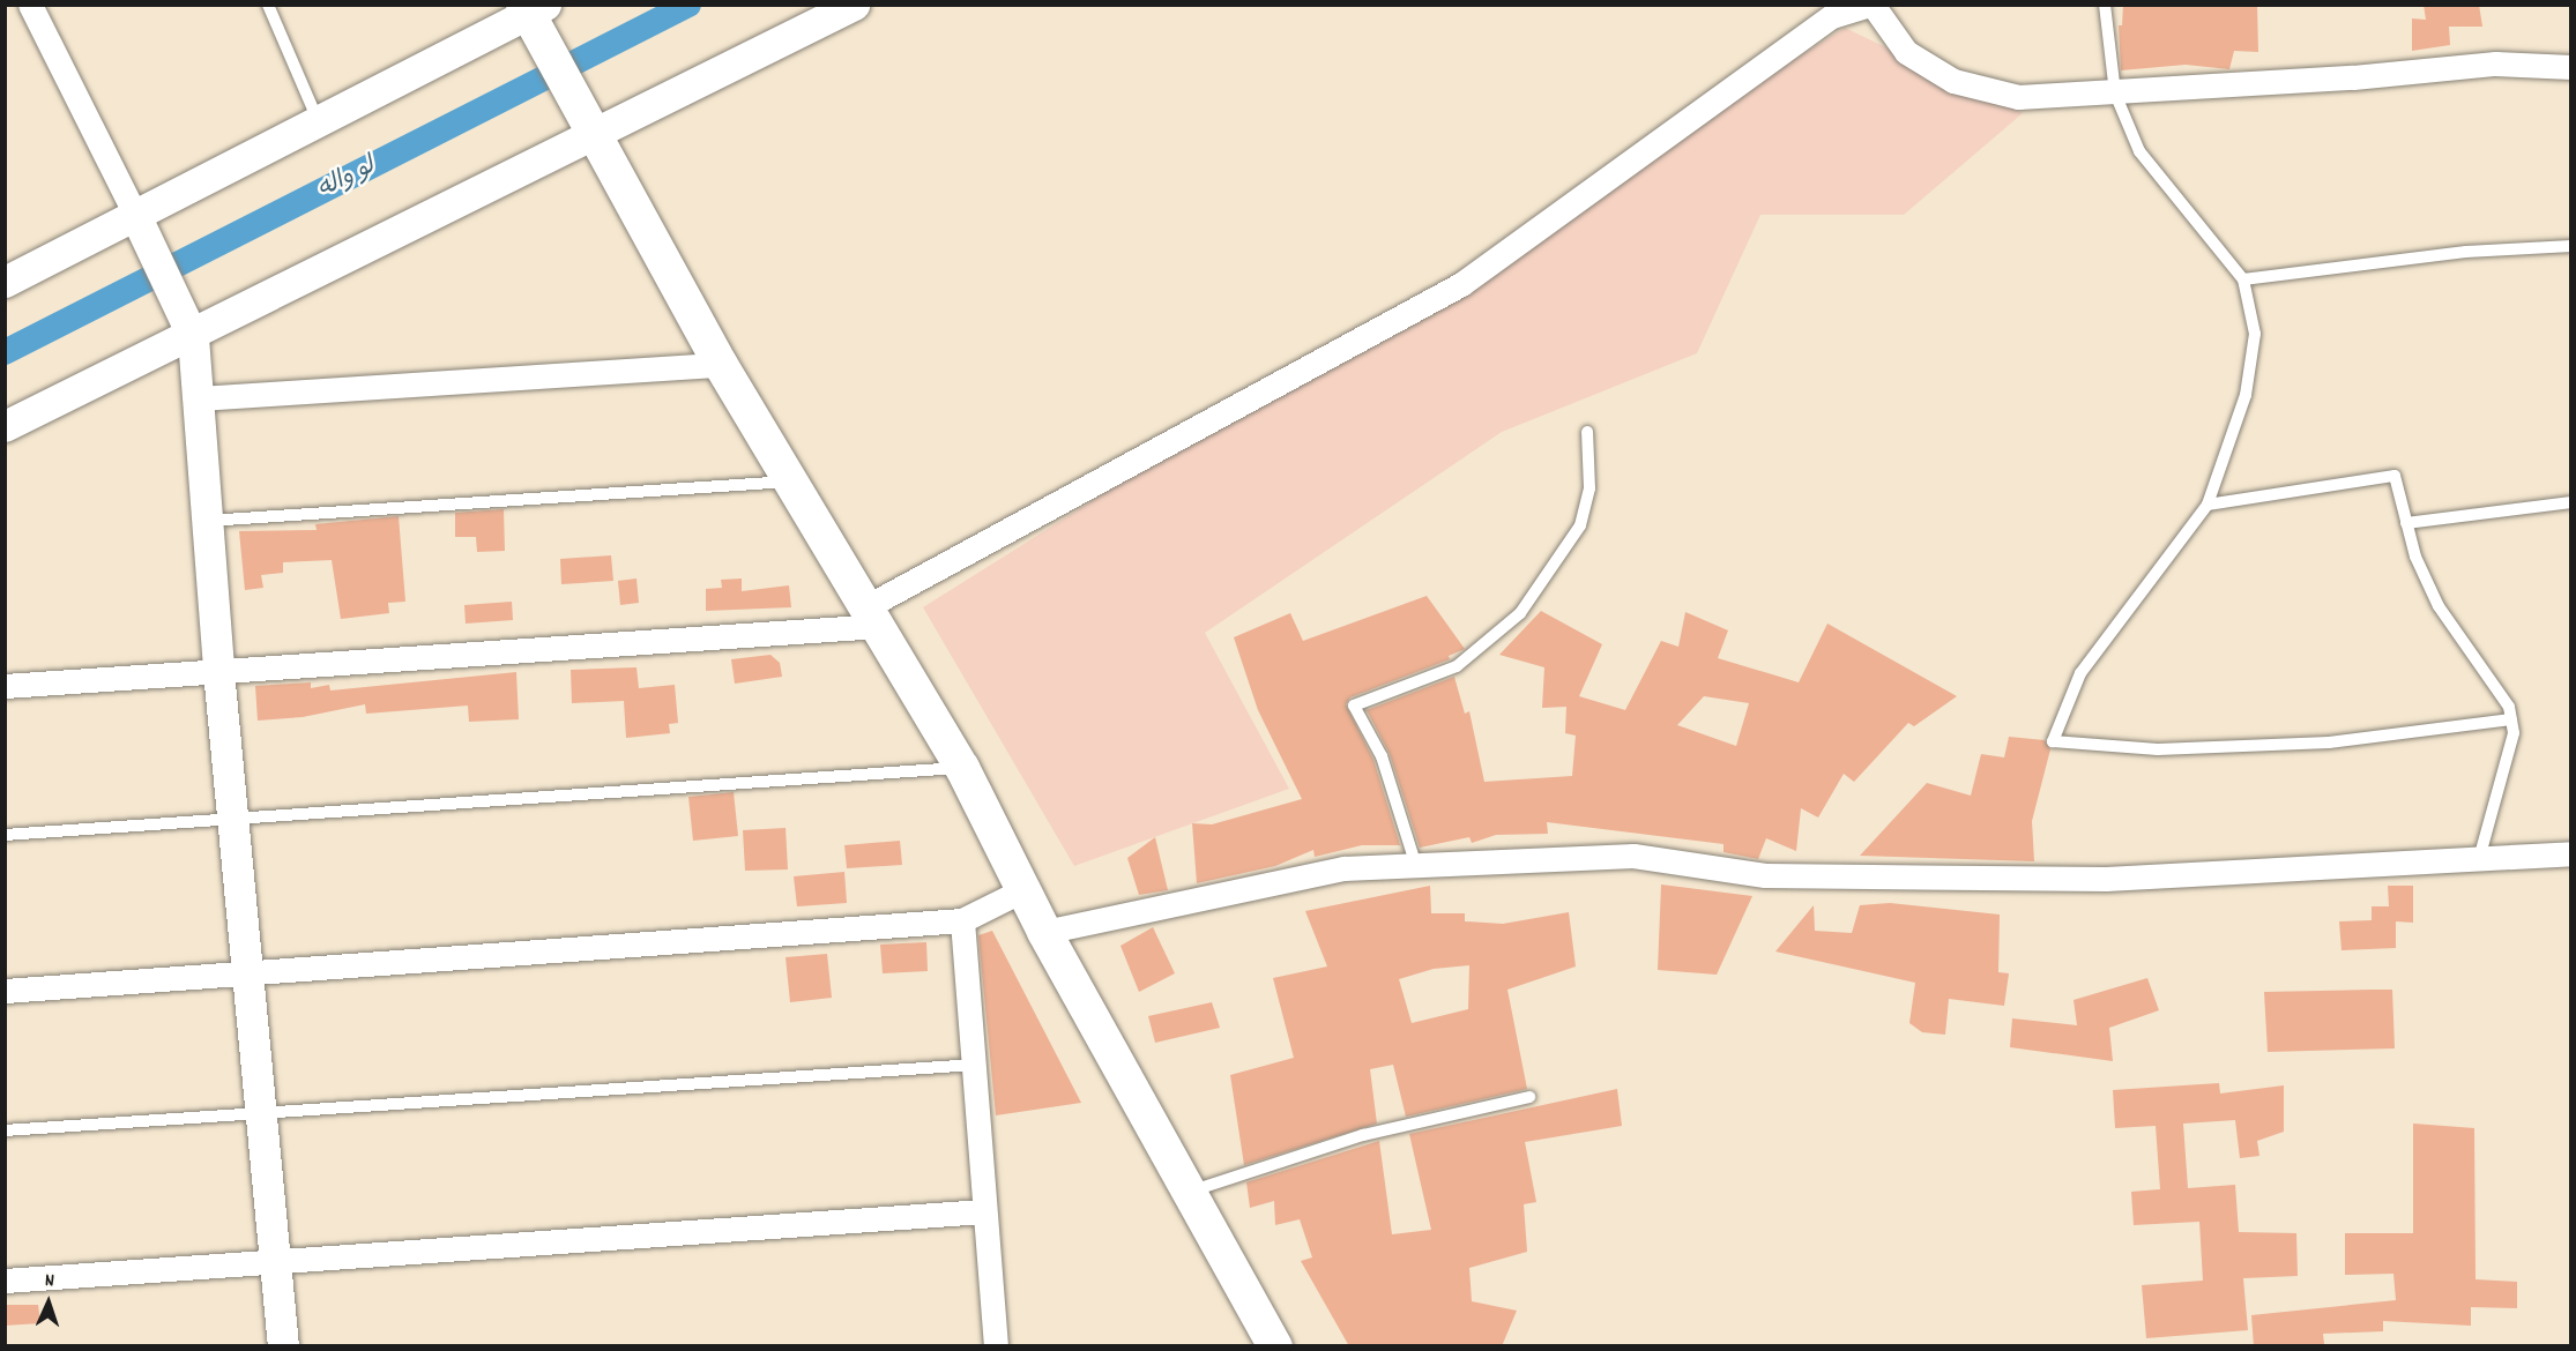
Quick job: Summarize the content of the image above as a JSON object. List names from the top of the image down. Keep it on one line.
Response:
{"water":["لو واله"],"north":"top"}
